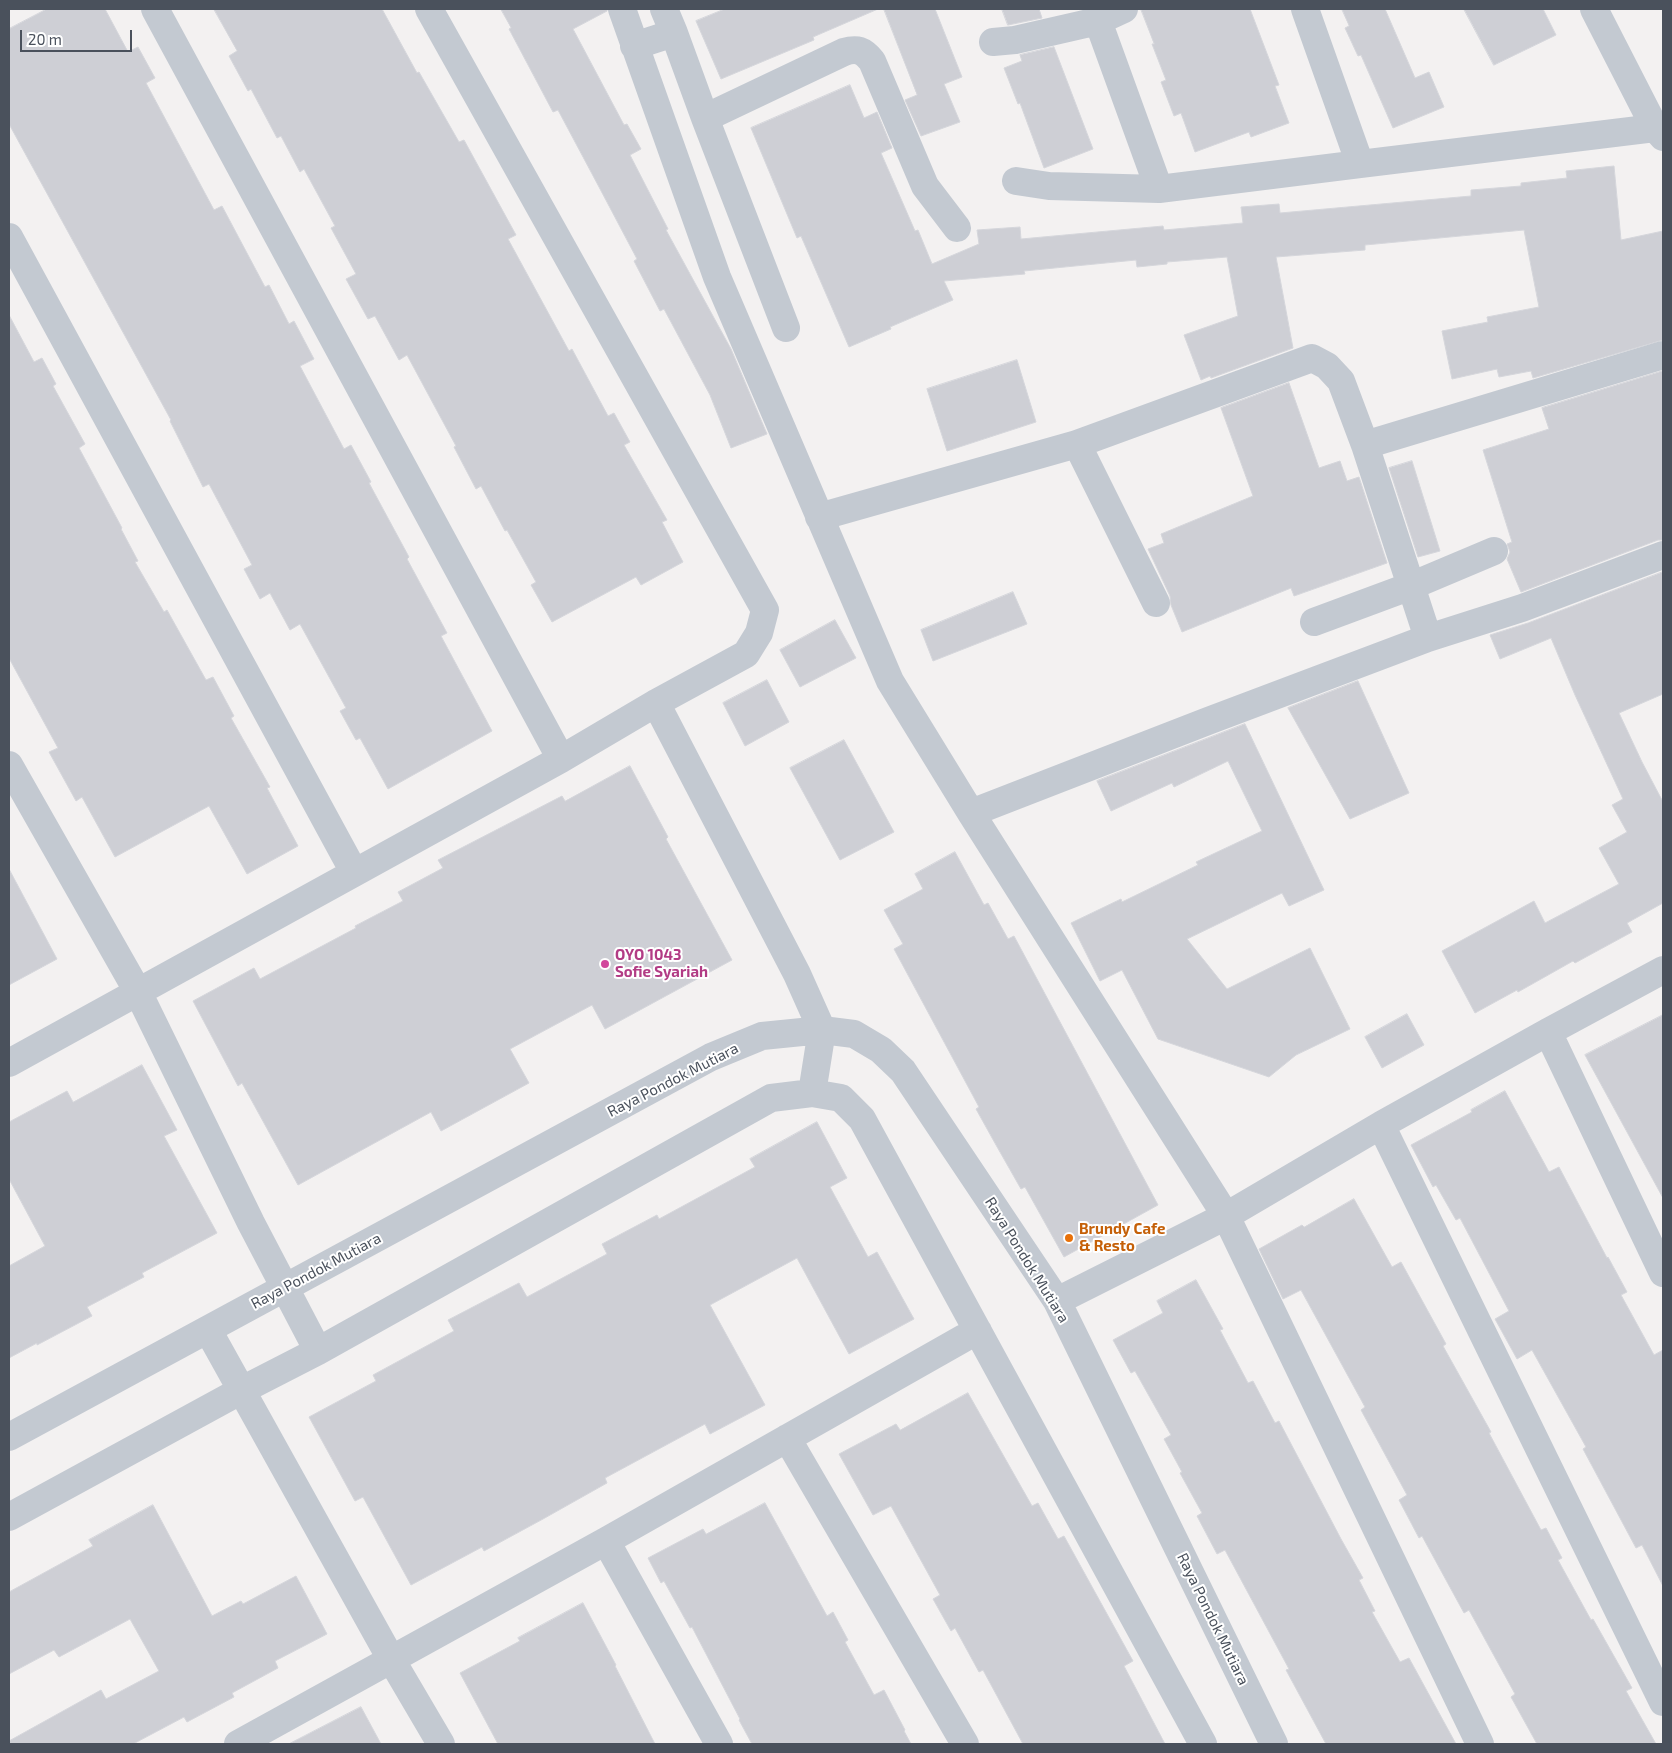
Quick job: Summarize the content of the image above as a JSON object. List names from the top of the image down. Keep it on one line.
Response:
{"streets":{"street":["Raya Pondok Mutiara"]},"places":["OYO 1043 Sofie Syariah","Brundy Cafe & Resto"],"scale_bar":"20 m"}
